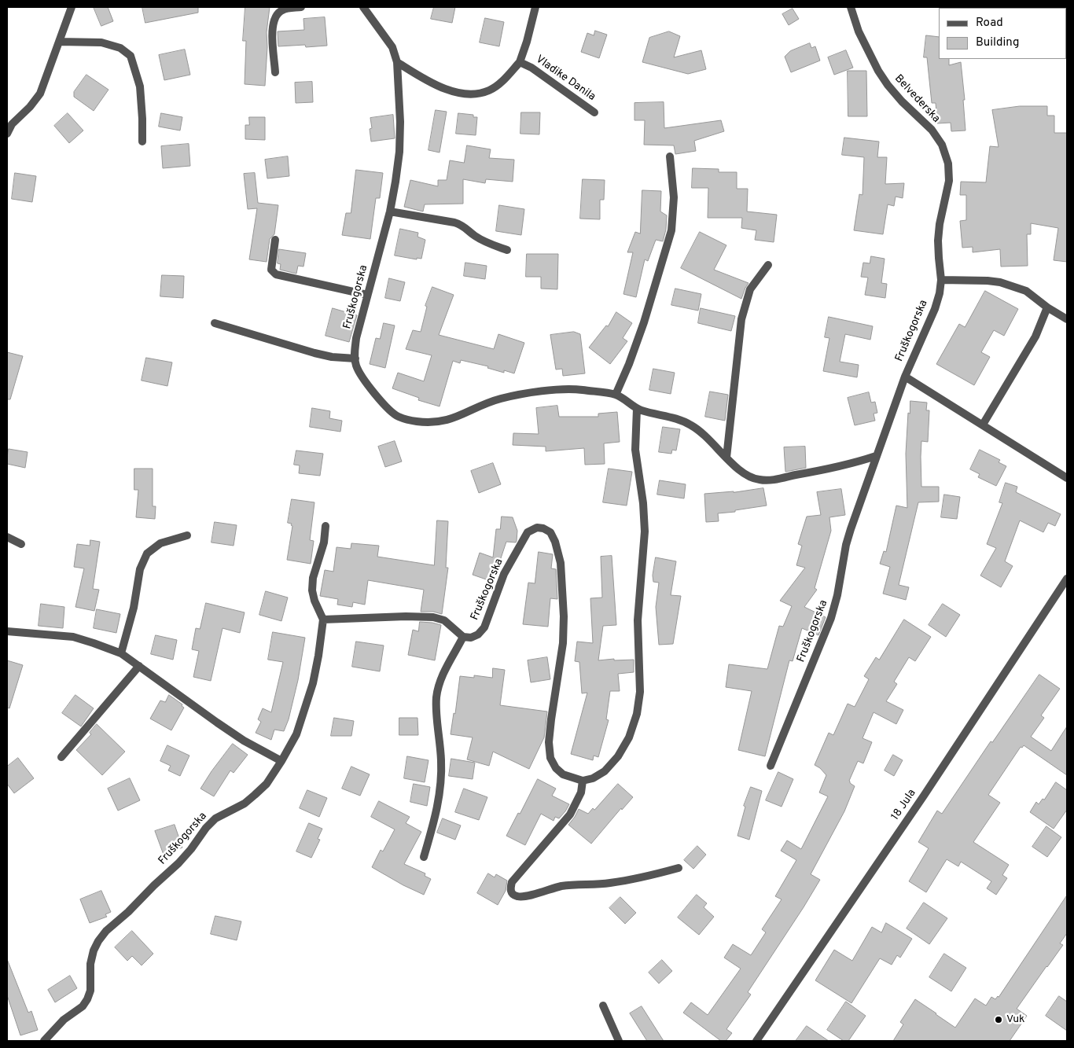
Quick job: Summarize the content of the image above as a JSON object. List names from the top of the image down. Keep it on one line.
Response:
{"streets":{"street":["Vladike Danila","Belvederska","Fruškogorska","18 Jula"]},"crossings":[["Vladike Danila","Fruškogorska"],["Belvederska","Fruškogorska"]],"places":["Vuk"],"legend":["Road","Building"]}
